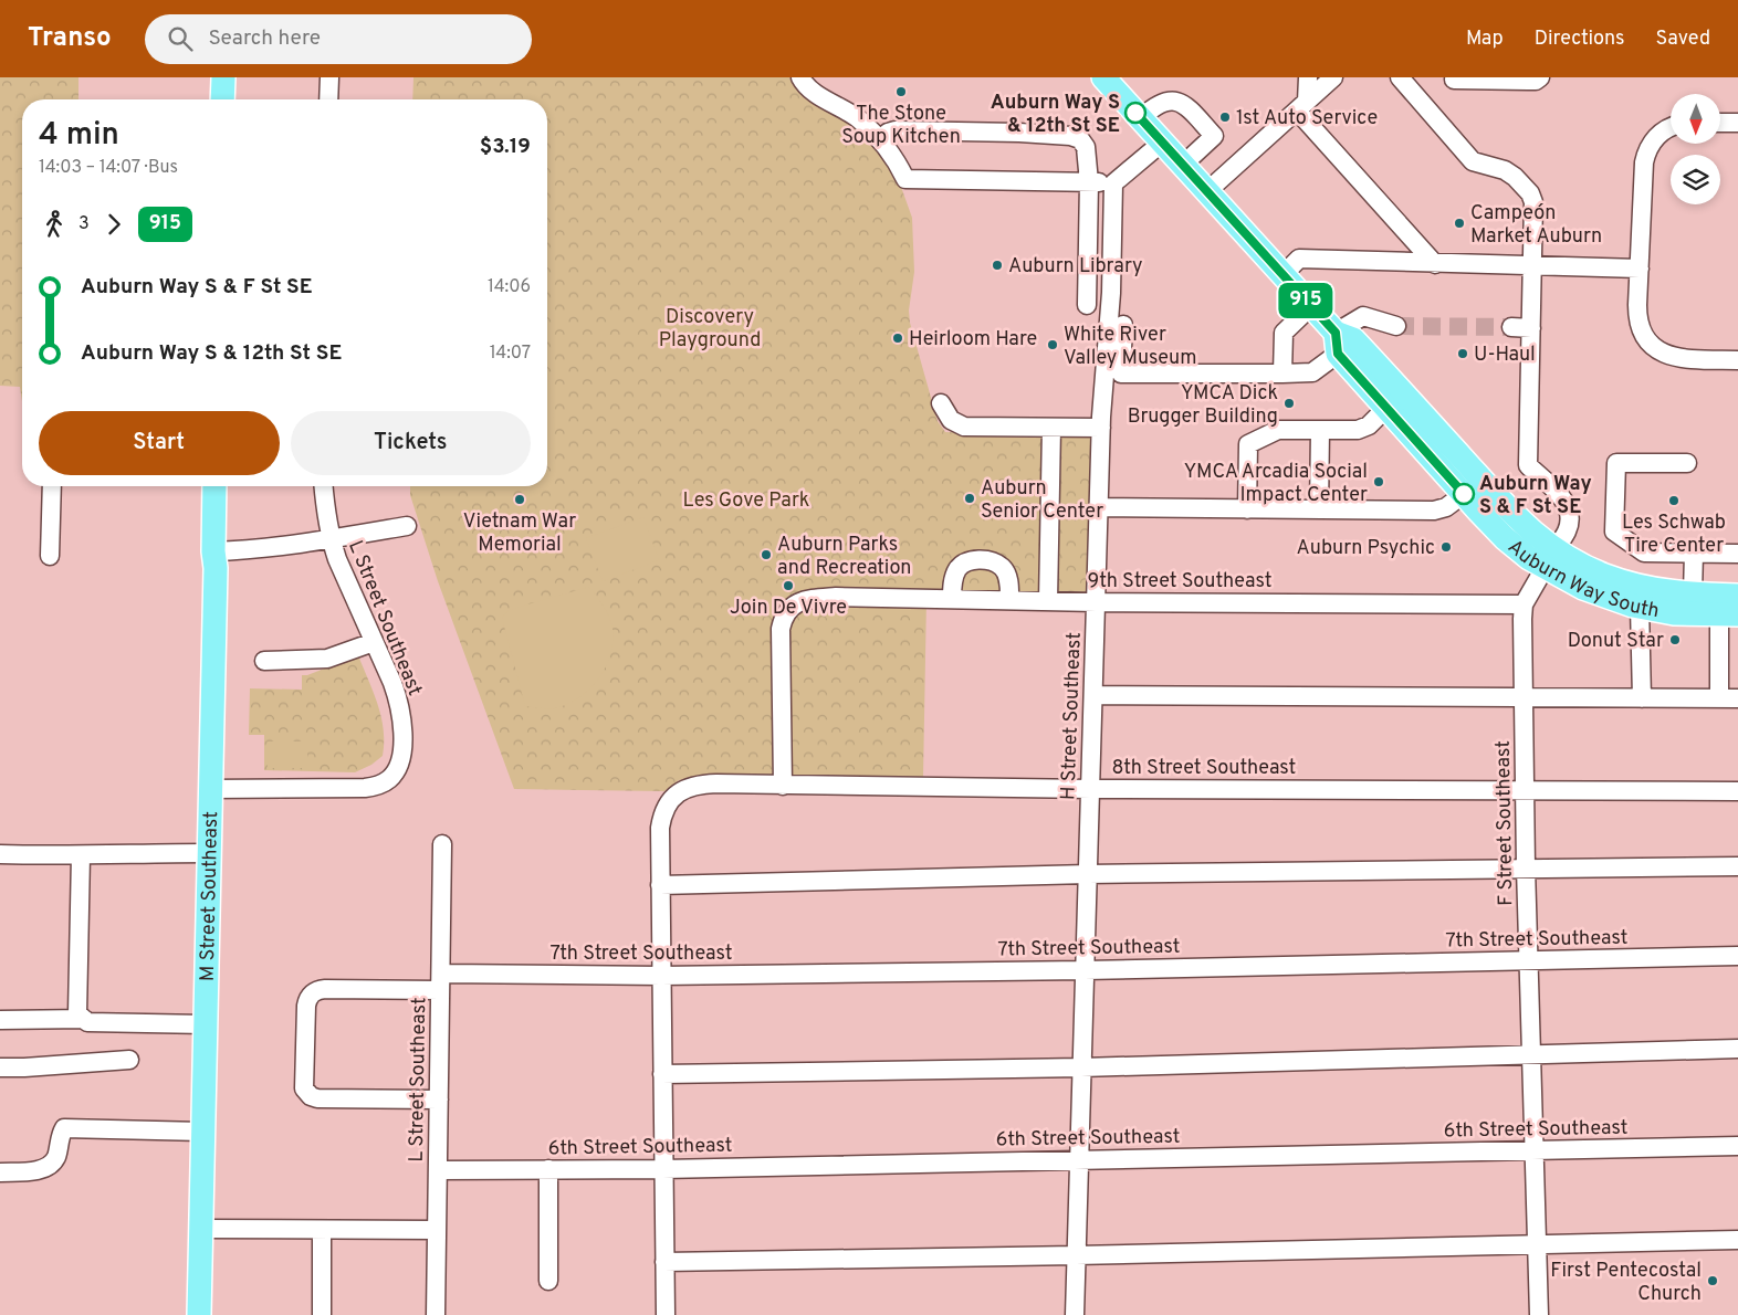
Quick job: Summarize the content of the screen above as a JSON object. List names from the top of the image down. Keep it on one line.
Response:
{"streets":{"main road":["Auburn Way South","M Street Southeast"],"street":["9th Street Southeast","L Street Southeast","H Street Southeast","8th Street Southeast","F Street Southeast","7th Street Southeast","6th Street Southeast"]},"crossings":[["Auburn Way South","F Street Southeast"],["9th Street Southeast","H Street Southeast"],["9th Street Southeast","8th Street Southeast"],["9th Street Southeast","F Street Southeast"],["L Street Southeast","M Street Southeast"],["L Street Southeast","7th Street Southeast"],["L Street Southeast","6th Street Southeast"],["H Street Southeast","8th Street Southeast"],["H Street Southeast","7th Street Southeast"],["H Street Southeast","6th Street Southeast"],["8th Street Southeast","F Street Southeast"],["F Street Southeast","7th Street Southeast"],["F Street Southeast","6th Street Southeast"]],"parks":["Discovery Playground","Les Gove Park"],"places":["The Stone Soup Kitchen","Auburn Way S & 12th St SE","1st Auto Service","Campeón Market Auburn","Auburn Library","Heirloom Hare","White River Valley Museum","U-Haul","YMCA Dick Brugger Building","YMCA Arcadia Social Impact Center","Auburn Way S & F St SE","Auburn Senior Center","Vietnam War Memorial","Les Schwab Tire Center","Auburn Psychic","Auburn Parks and Recreation","Join De Vivre","Donut Star","First Pentecostal Church"],"lines":["bus line 915"],"north":"bottom","page":{"header":"Transo","search":"Search here","nav":["Map","Directions","Saved"],"on_map":"915","heading":["4 min","14:03 – 14:07 · Bus","$3.19"],"legs":["3","915"],"list":[{"name":"Auburn Way S & F St SE","value":"14:06"},{"name":"Auburn Way S & 12th St SE","value":"14:07"}],"buttons":["Start","Tickets"]}}
